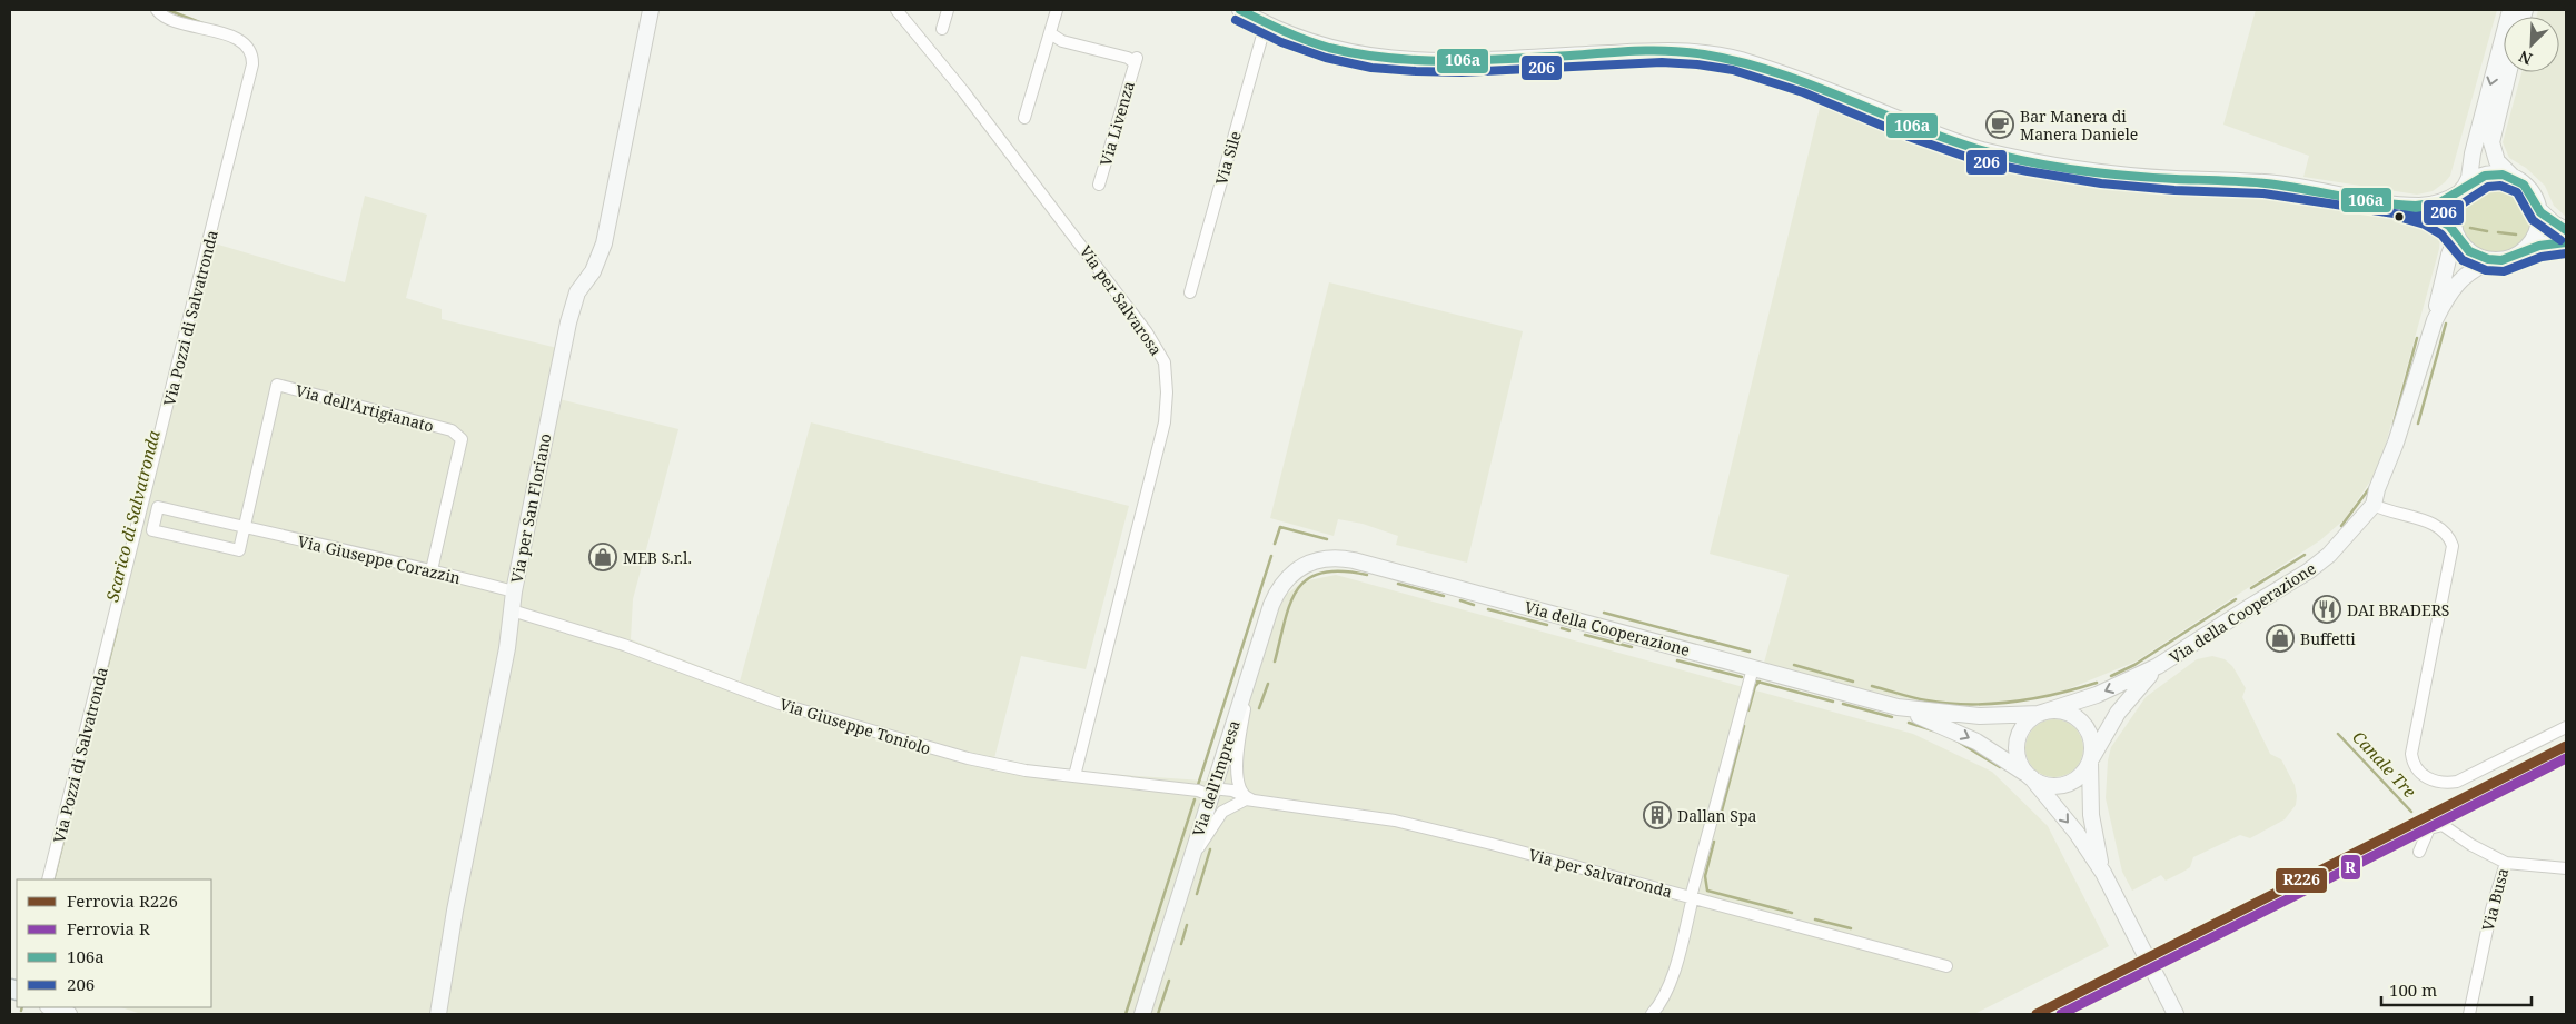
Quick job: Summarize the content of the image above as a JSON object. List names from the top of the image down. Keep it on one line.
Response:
{"streets":{"street":["Via Livenza","Via Sile","Via per Salvarosa","Via Pozzi di Salvatronda","Via dell'Artigianato","Via per San Floriano","Via Giuseppe Corazzin","Via della Cooperazione","Via Giuseppe Toniolo","Via dell'Impresa","Via per Salvatronda","Via Busa"]},"crossings":[["Via per Salvarosa","Via Giuseppe Toniolo"],["Via dell'Artigianato","Via Giuseppe Corazzin"],["Via per San Floriano","Via Giuseppe Corazzin"],["Via per San Floriano","Via Giuseppe Toniolo"],["Via della Cooperazione","Via dell'Impresa"],["Via Giuseppe Toniolo","Via dell'Impresa"],["Via Giuseppe Toniolo","Via per Salvatronda"],["Via dell'Impresa","Via per Salvatronda"]],"water":["Scarico di Salvatronda","Canale Tre"],"places":{"cafe":["Bar Manera di Manera Daniele"],"shop":["MEB S.r.l.","Buffetti"],"restaurant":["DAI BRADERS"],"building":["Dallan Spa"]},"lines":["transit line 106a","transit line 206","rail line R226","rail line R"],"legend":["Ferrovia R226","Ferrovia R","106a","206"],"scale_bar":"100 m","north":"bottom left"}
